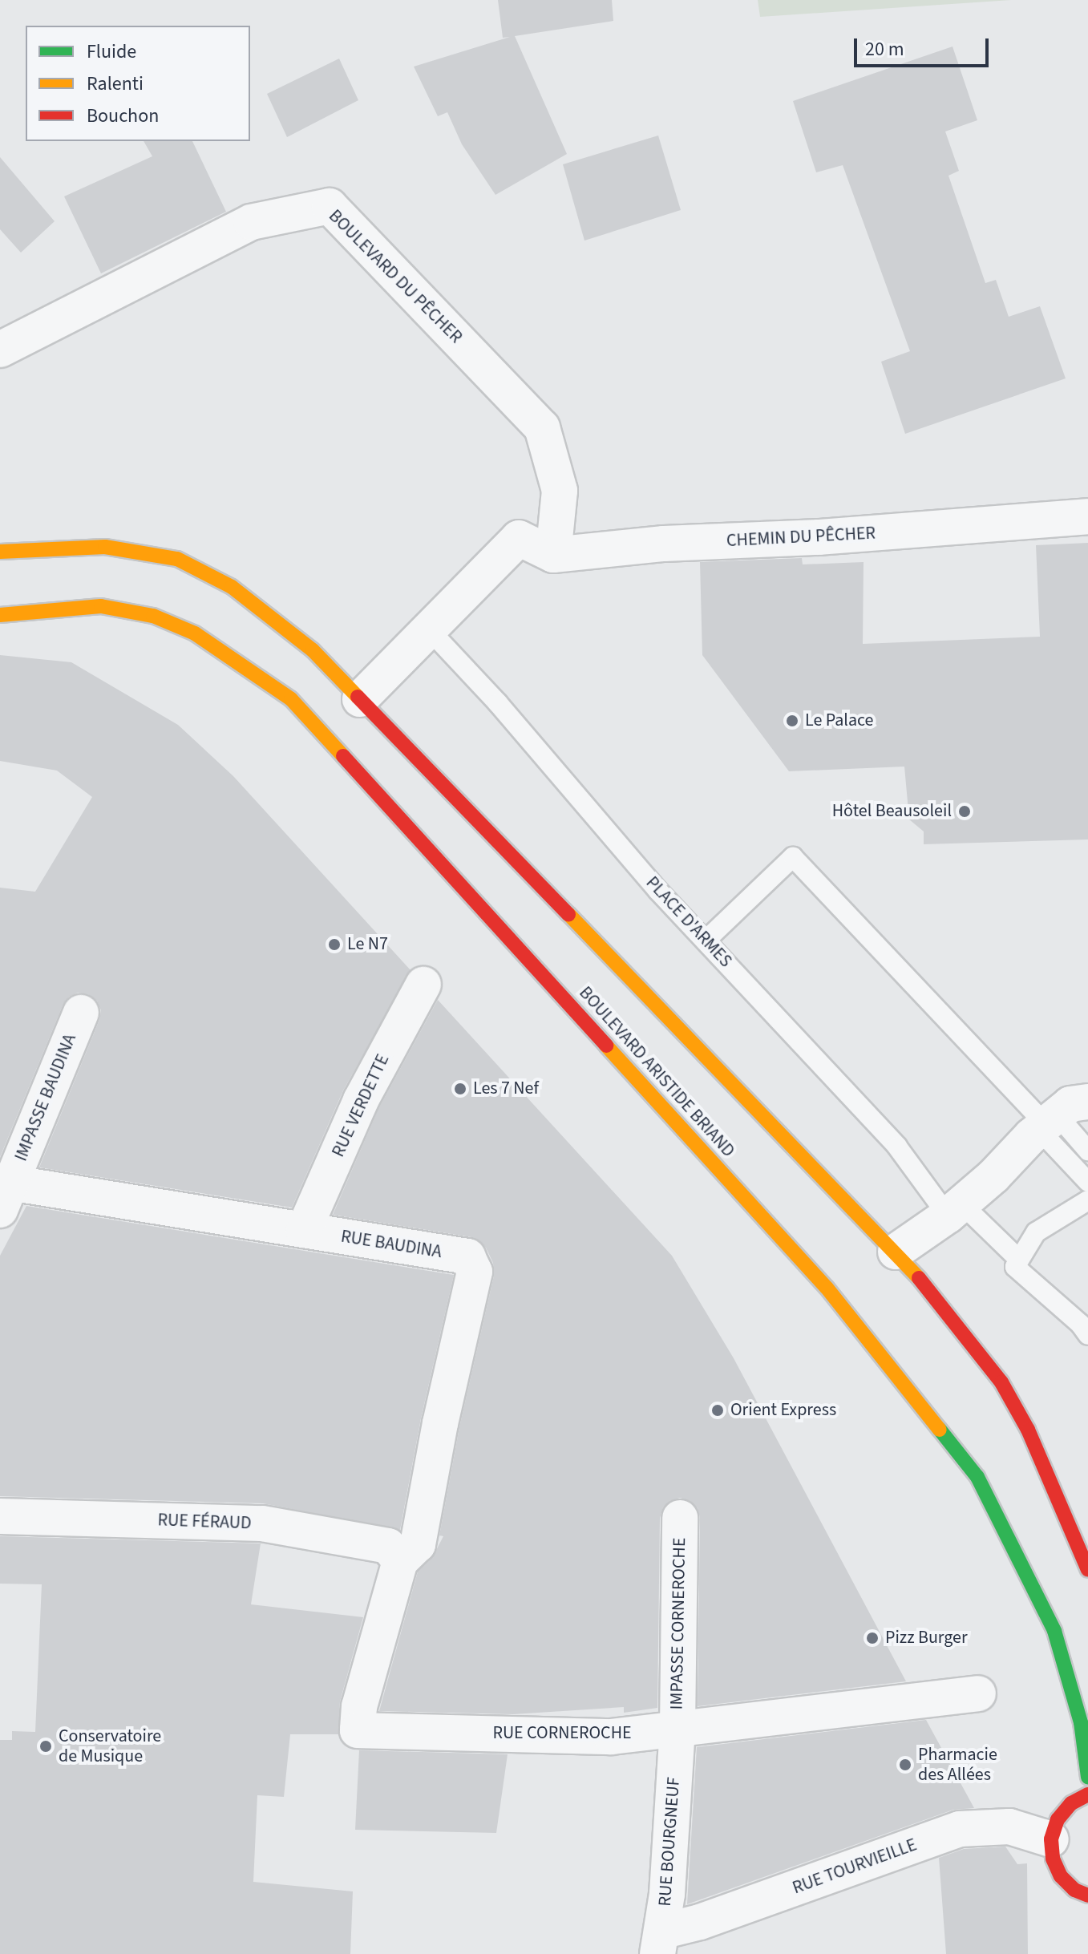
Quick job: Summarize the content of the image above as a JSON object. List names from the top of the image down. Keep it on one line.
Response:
{"streets":{"main road":["BOULEVARD ARISTIDE BRIAND"],"street":["BOULEVARD DU PÊCHER","CHEMIN DU PÊCHER","IMPASSE BAUDINA","RUE VERDETTE","RUE BAUDINA","RUE FÉRAUD","IMPASSE CORNEROCHE","RUE CORNEROCHE","RUE BOURGNEUF","RUE TOURVIEILLE"],"lane":["PLACE D'ARMES"]},"crossings":[["BOULEVARD DU PÊCHER","CHEMIN DU PÊCHER"],["IMPASSE BAUDINA","RUE BAUDINA"],["RUE VERDETTE","RUE BAUDINA"],["RUE BAUDINA","RUE FÉRAUD"],["RUE BAUDINA","RUE CORNEROCHE"],["RUE FÉRAUD","RUE CORNEROCHE"],["IMPASSE CORNEROCHE","RUE CORNEROCHE"],["IMPASSE CORNEROCHE","RUE BOURGNEUF"],["RUE CORNEROCHE","RUE BOURGNEUF"],["RUE BOURGNEUF","RUE TOURVIEILLE"]],"places":["Le Palace","Hôtel Beausoleil","Le N7","Les 7 Nef","Orient Express","Pizz Burger","Conservatoire de Musique","Pharmacie des Allées"],"legend":["Fluide","Ralenti","Bouchon"],"scale_bar":"20 m"}
